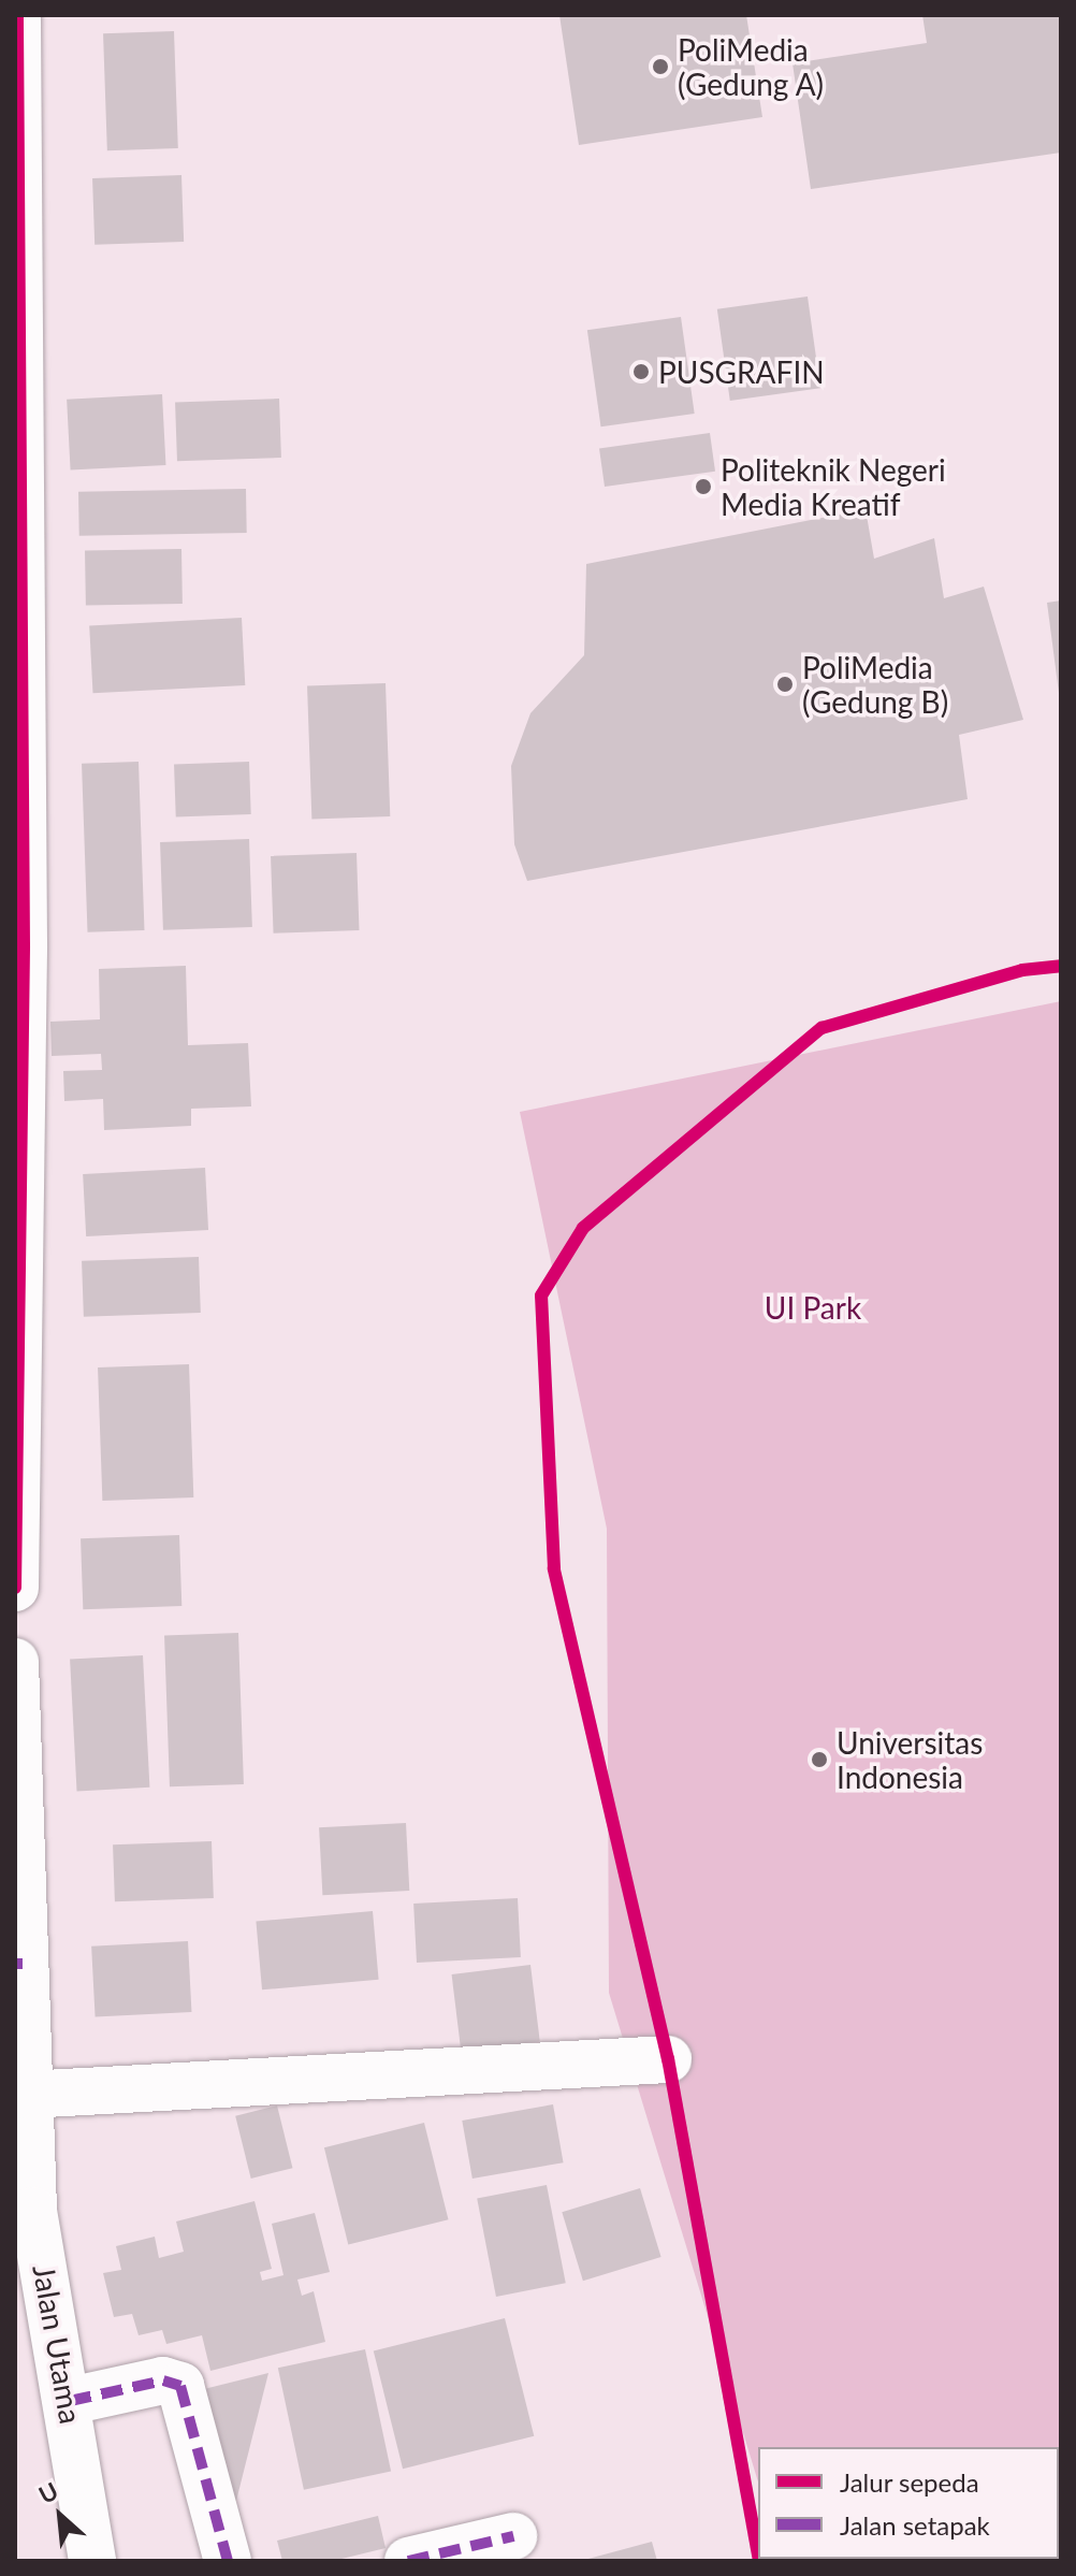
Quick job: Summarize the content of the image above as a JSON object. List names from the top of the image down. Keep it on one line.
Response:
{"streets":{"street":["Jalan Utama"]},"parks":["UI Park"],"places":["PoliMedia (Gedung A)","PUSGRAFIN","Politeknik Negeri Media Kreatif","PoliMedia (Gedung B)","Universitas Indonesia"],"legend":["Jalur sepeda","Jalan setapak"],"north":"top left"}
